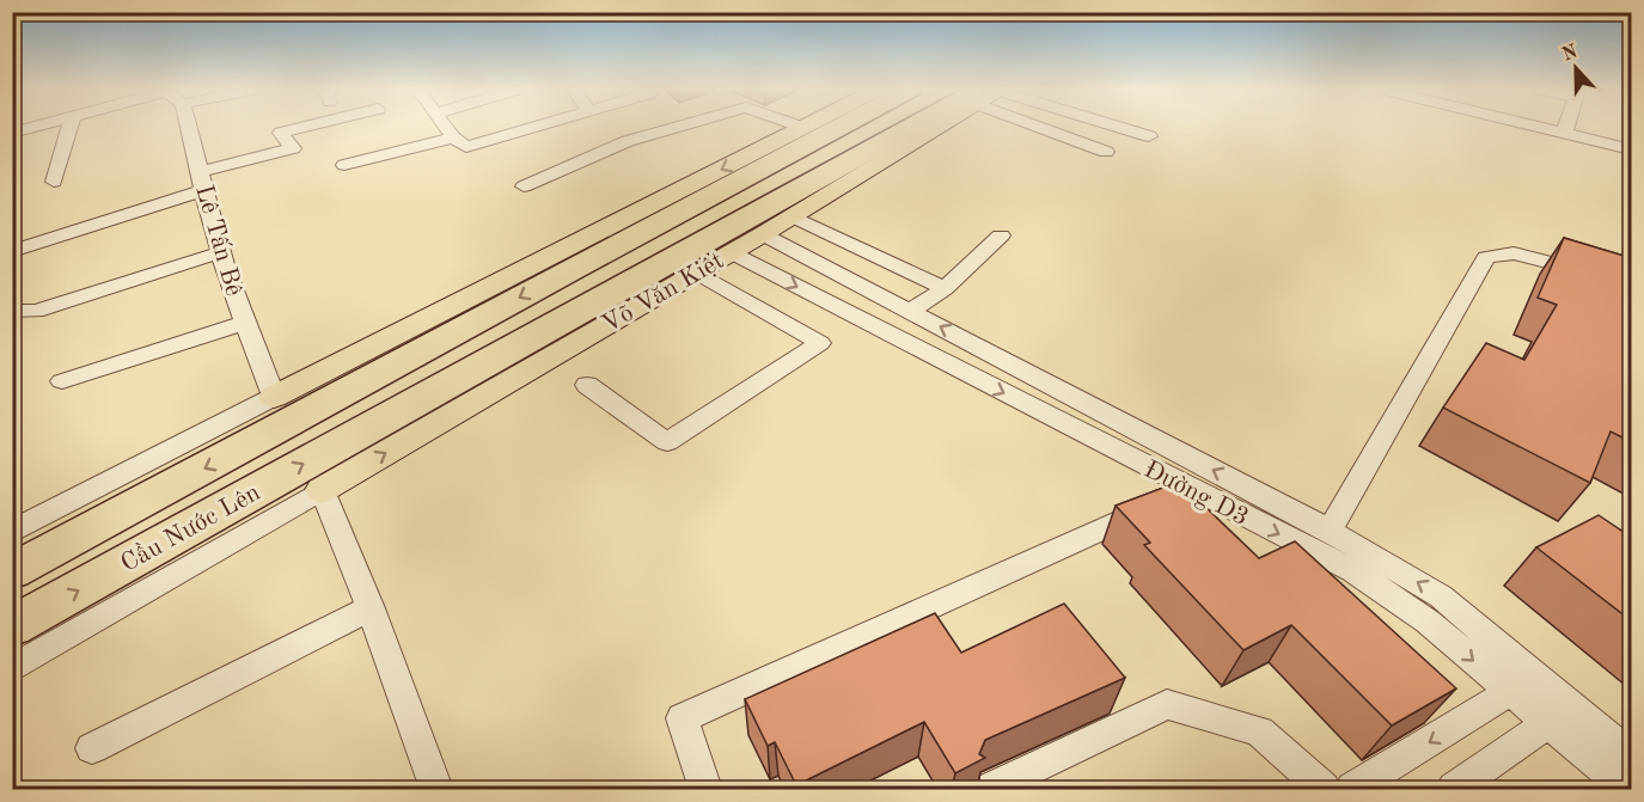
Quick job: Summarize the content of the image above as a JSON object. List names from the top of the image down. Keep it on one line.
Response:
{"streets":{"highway":["Võ Văn Kiệt","Cầu Nước Lên"],"street":["Lê Tấn Bê","Đường D3"]},"crossings":[["Võ Văn Kiệt","Đường D3"],["Võ Văn Kiệt","Cầu Nước Lên"]],"north":"top"}
